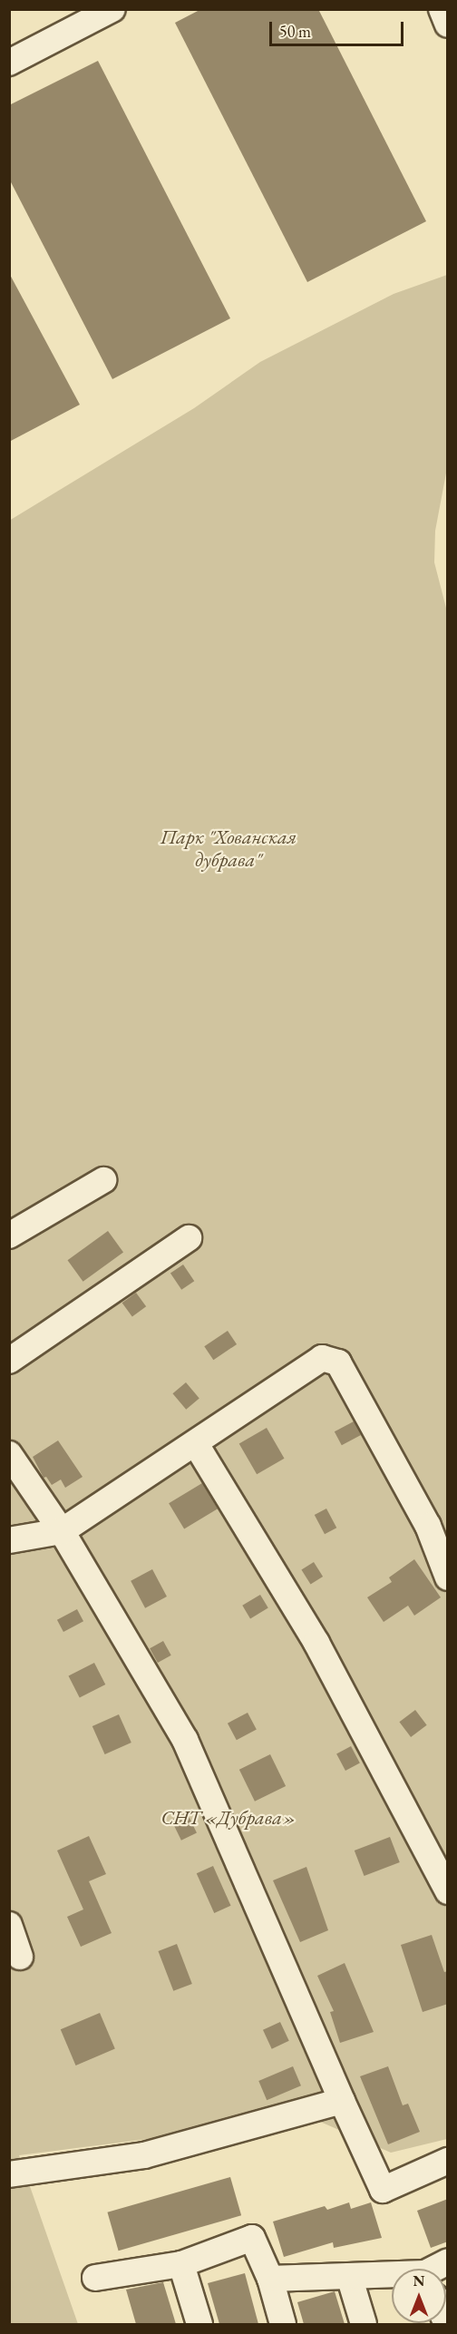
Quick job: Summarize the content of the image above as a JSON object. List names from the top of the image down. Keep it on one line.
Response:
{"parks":["Парк \"Хованская дубрава\"","СНТ «Дубрава»"],"scale_bar":"50 m","north":"top"}
